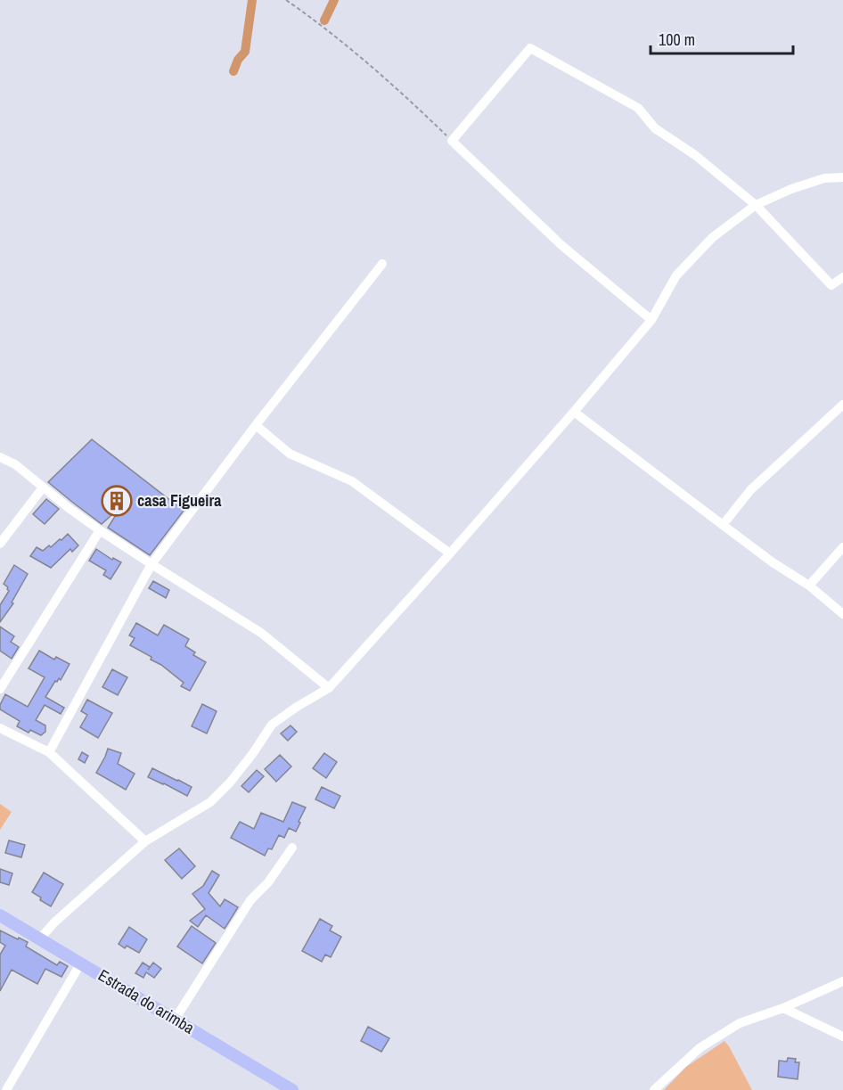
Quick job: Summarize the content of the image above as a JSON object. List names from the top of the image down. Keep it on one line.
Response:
{"streets":{"main road":["Estrada do arimba"]},"places":{"building":["casa Figueira"]},"scale_bar":"100 m"}
